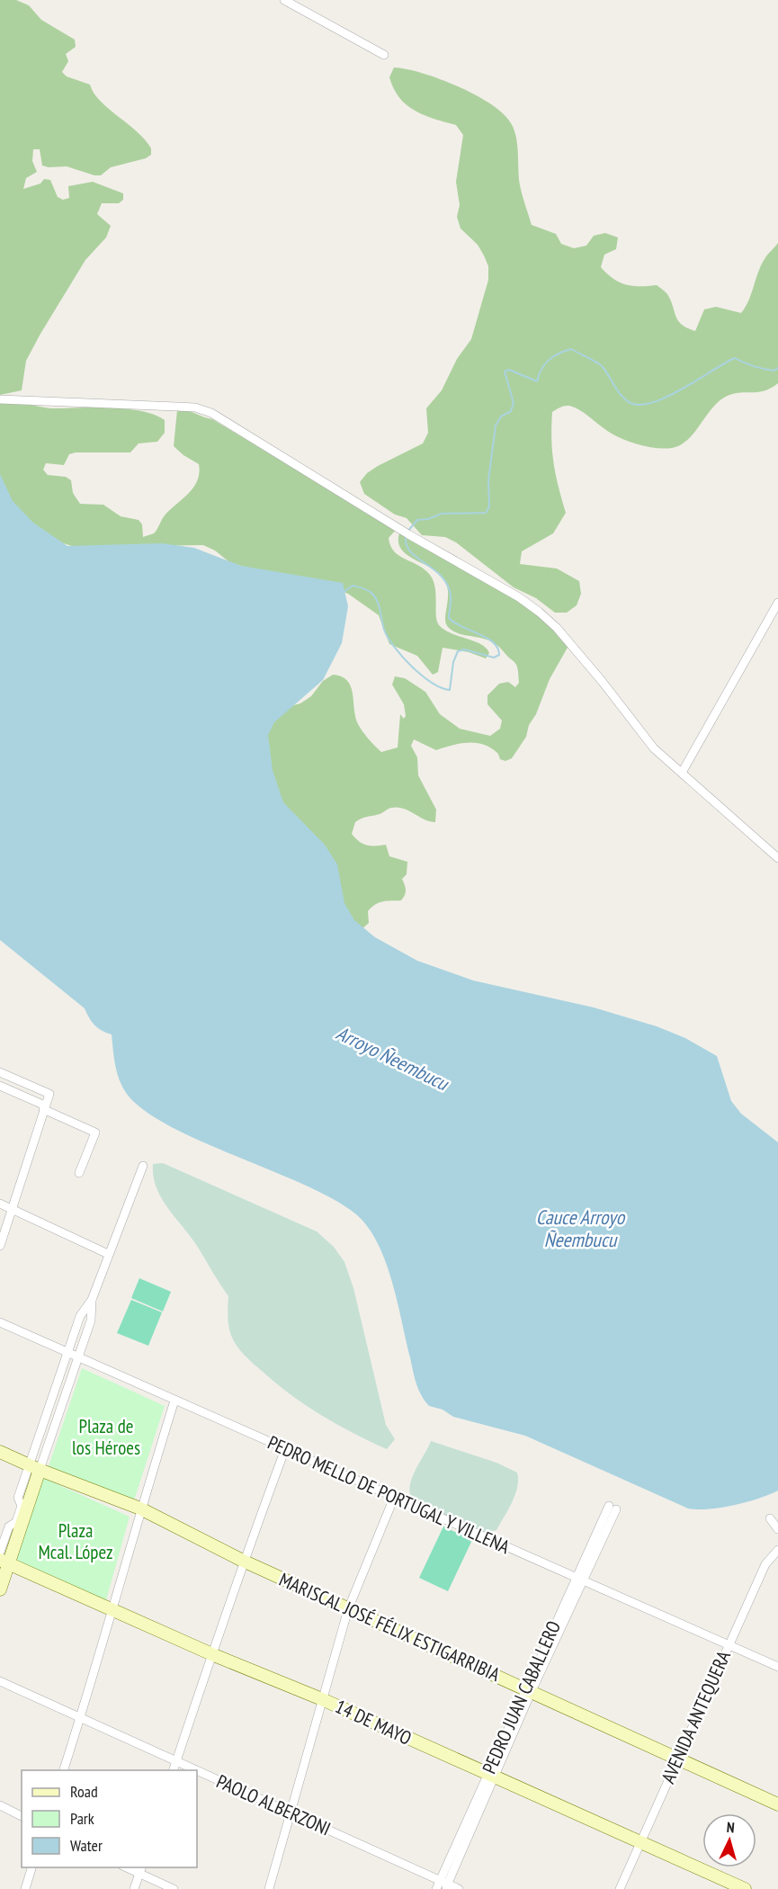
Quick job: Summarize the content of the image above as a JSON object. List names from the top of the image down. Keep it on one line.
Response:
{"streets":{"main road":["MARISCAL JOSÉ FÉLIX ESTIGARRIBIA","14 DE MAYO"],"street":["PEDRO MELLO DE PORTUGAL Y VILLENA","PEDRO JUAN CABALLERO","AVENIDA ANTEQUERA","PAOLO ALBERZONI"]},"crossings":[["PEDRO MELLO DE PORTUGAL Y VILLENA","PEDRO JUAN CABALLERO"],["PEDRO MELLO DE PORTUGAL Y VILLENA","AVENIDA ANTEQUERA"],["MARISCAL JOSÉ FÉLIX ESTIGARRIBIA","PEDRO JUAN CABALLERO"],["MARISCAL JOSÉ FÉLIX ESTIGARRIBIA","AVENIDA ANTEQUERA"],["PEDRO JUAN CABALLERO","14 DE MAYO"],["PEDRO JUAN CABALLERO","PAOLO ALBERZONI"],["AVENIDA ANTEQUERA","14 DE MAYO"]],"water":["Arroyo Ñeembucu","Cauce Arroyo Ñeembucu"],"parks":["Plaza de los Héroes","Plaza Mcal. López"],"legend":["Road","Park","Water"],"north":"top"}
